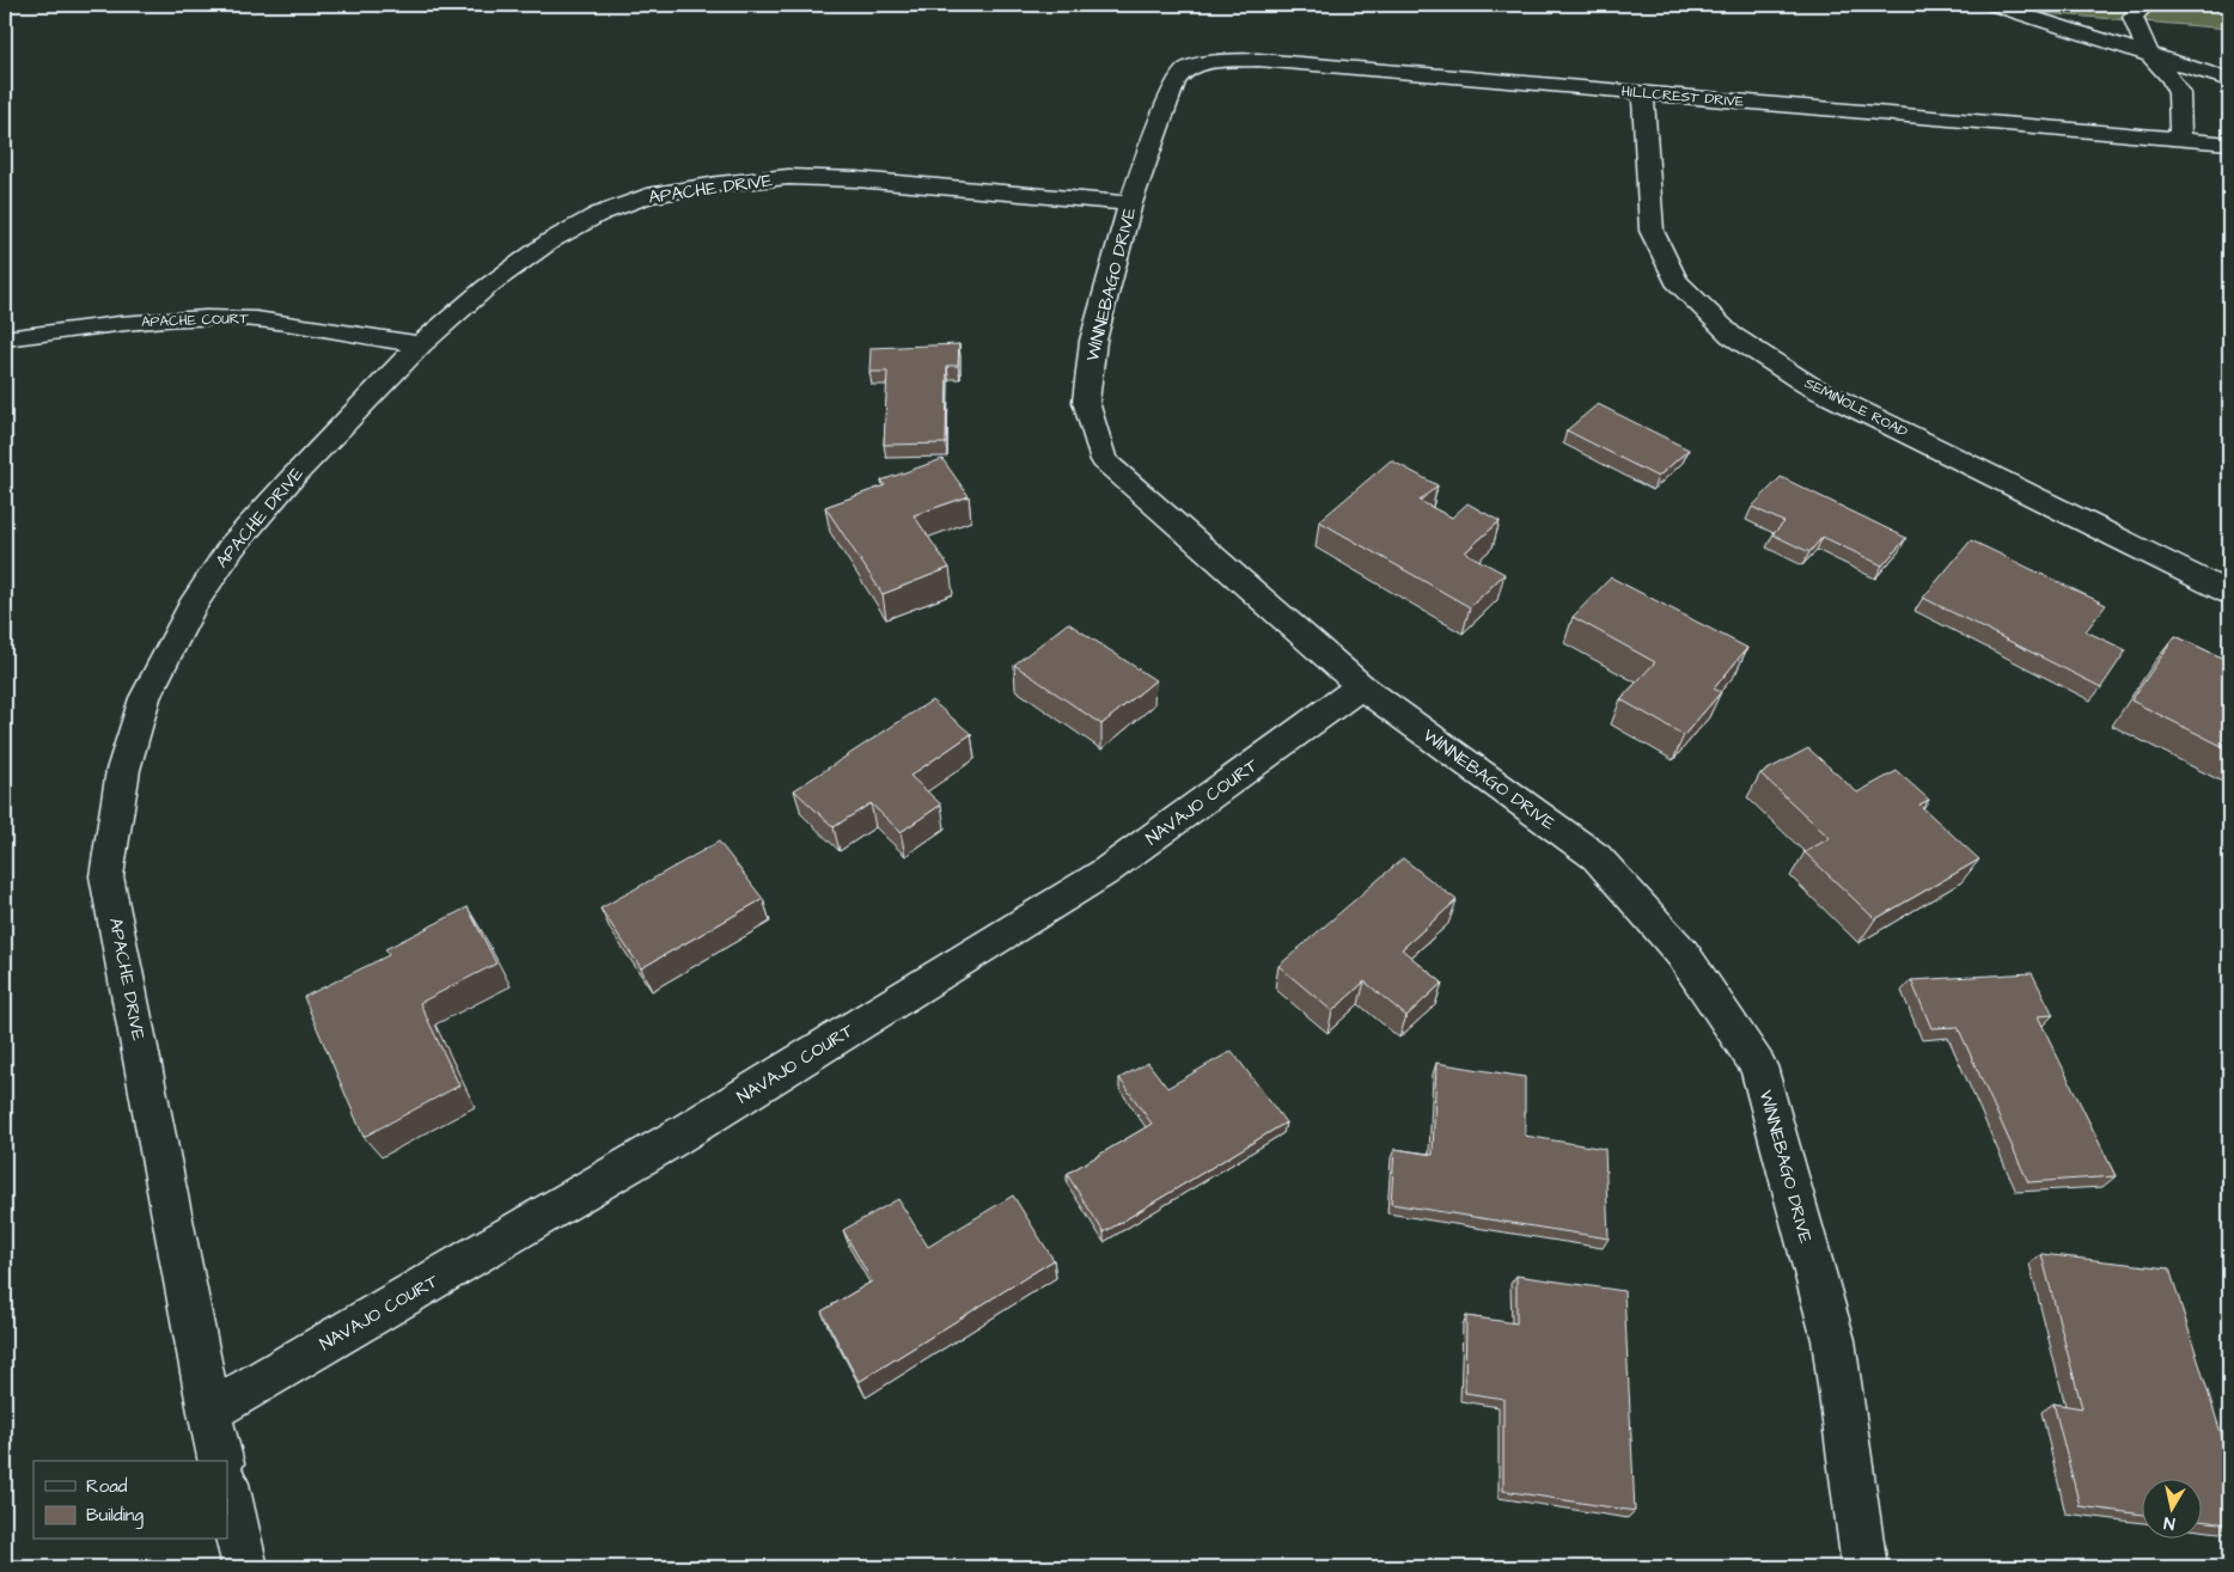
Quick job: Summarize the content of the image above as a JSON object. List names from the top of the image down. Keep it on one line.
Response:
{"streets":{"street":["HILLCREST DRIVE","APACHE DRIVE","WINNEBAGO DRIVE","APACHE COURT","SEMINOLE ROAD","NAVAJO COURT"]},"crossings":[["HILLCREST DRIVE","WINNEBAGO DRIVE"],["HILLCREST DRIVE","SEMINOLE ROAD"],["APACHE DRIVE","WINNEBAGO DRIVE"],["APACHE DRIVE","APACHE COURT"],["APACHE DRIVE","NAVAJO COURT"],["WINNEBAGO DRIVE","NAVAJO COURT"]],"legend":["Road","Building"],"north":"bottom"}
